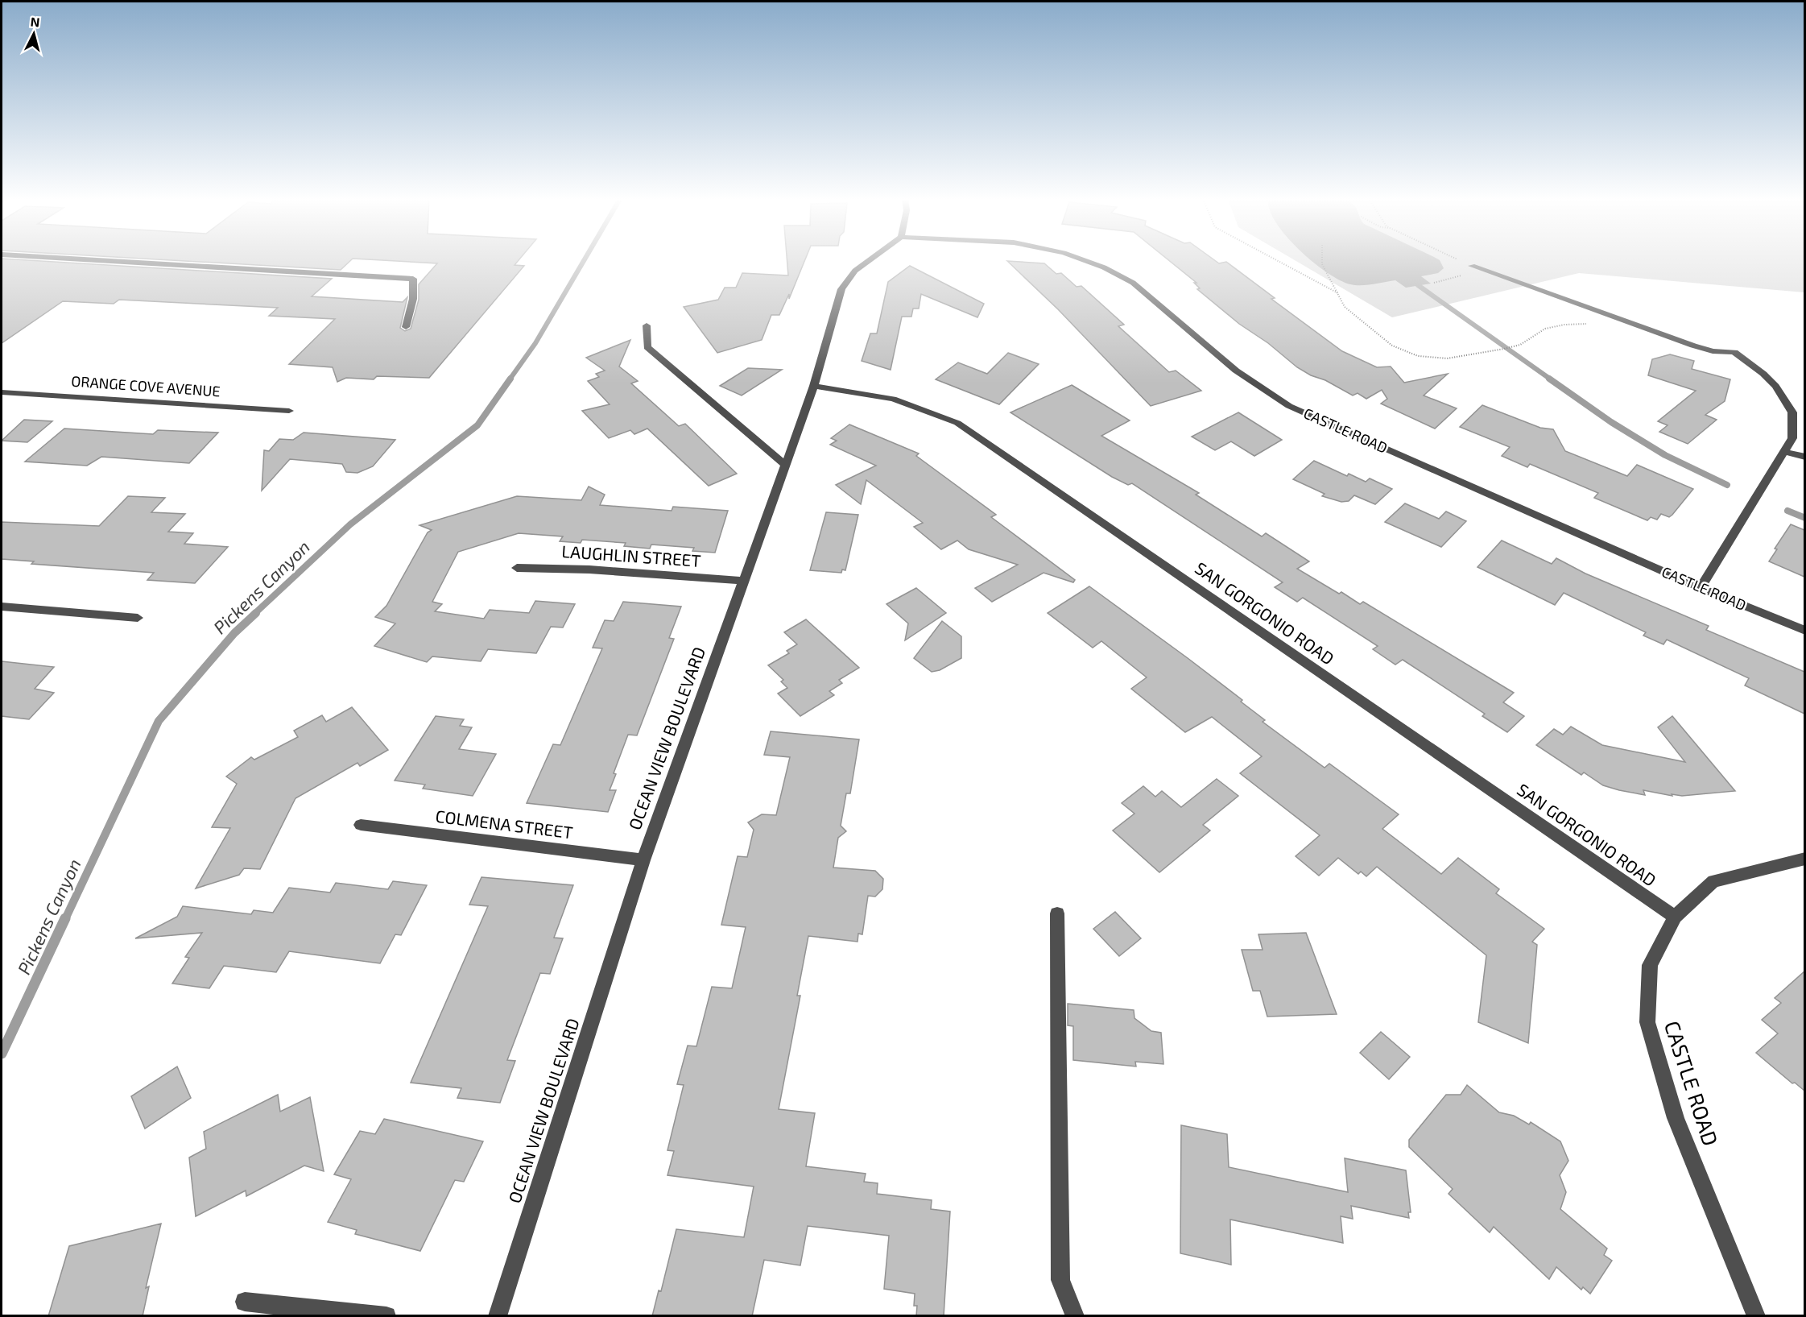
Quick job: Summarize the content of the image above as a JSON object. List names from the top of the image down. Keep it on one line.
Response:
{"streets":{"street":["ORANGE COVE AVENUE","CASTLE ROAD","LAUGHLIN STREET","SAN GORGONIO ROAD","OCEAN VIEW BOULEVARD","COLMENA STREET"]},"crossings":[["CASTLE ROAD","SAN GORGONIO ROAD"],["LAUGHLIN STREET","OCEAN VIEW BOULEVARD"],["SAN GORGONIO ROAD","OCEAN VIEW BOULEVARD"],["OCEAN VIEW BOULEVARD","COLMENA STREET"]],"water":["Pickens Canyon"],"north":"top"}
